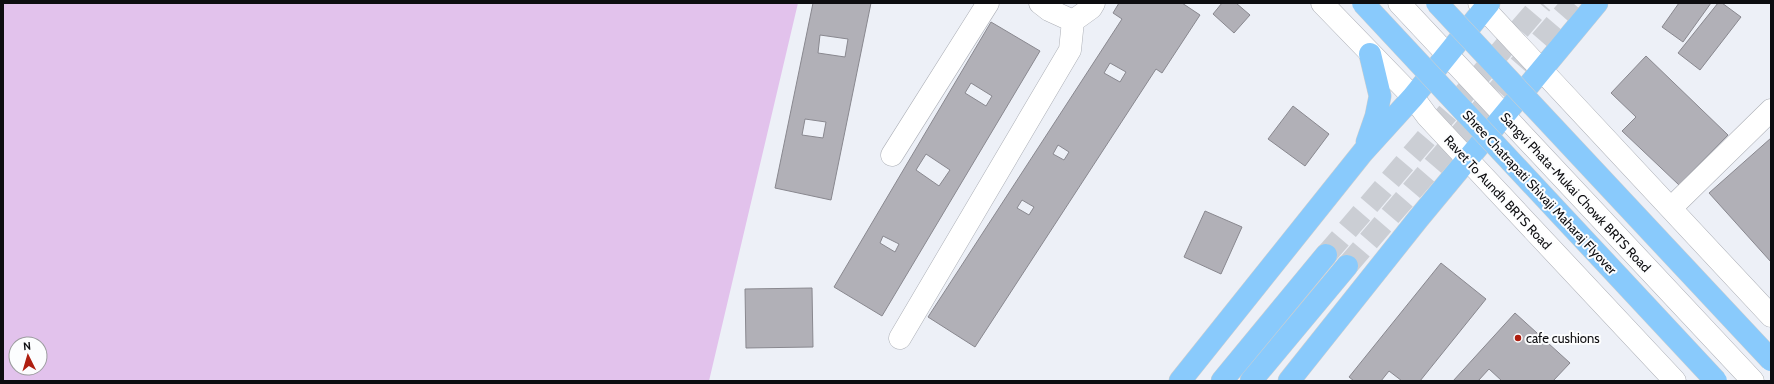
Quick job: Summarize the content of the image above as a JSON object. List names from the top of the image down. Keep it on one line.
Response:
{"streets":{"main road":["Shree Chatrapati Shivaji Maharaj Flyover"],"street":["Ravet To Aundh BRTS Road","Sangvi Phata-Mukai Chowk BRTS Road"]},"places":["cafe cushions"],"north":"top"}
